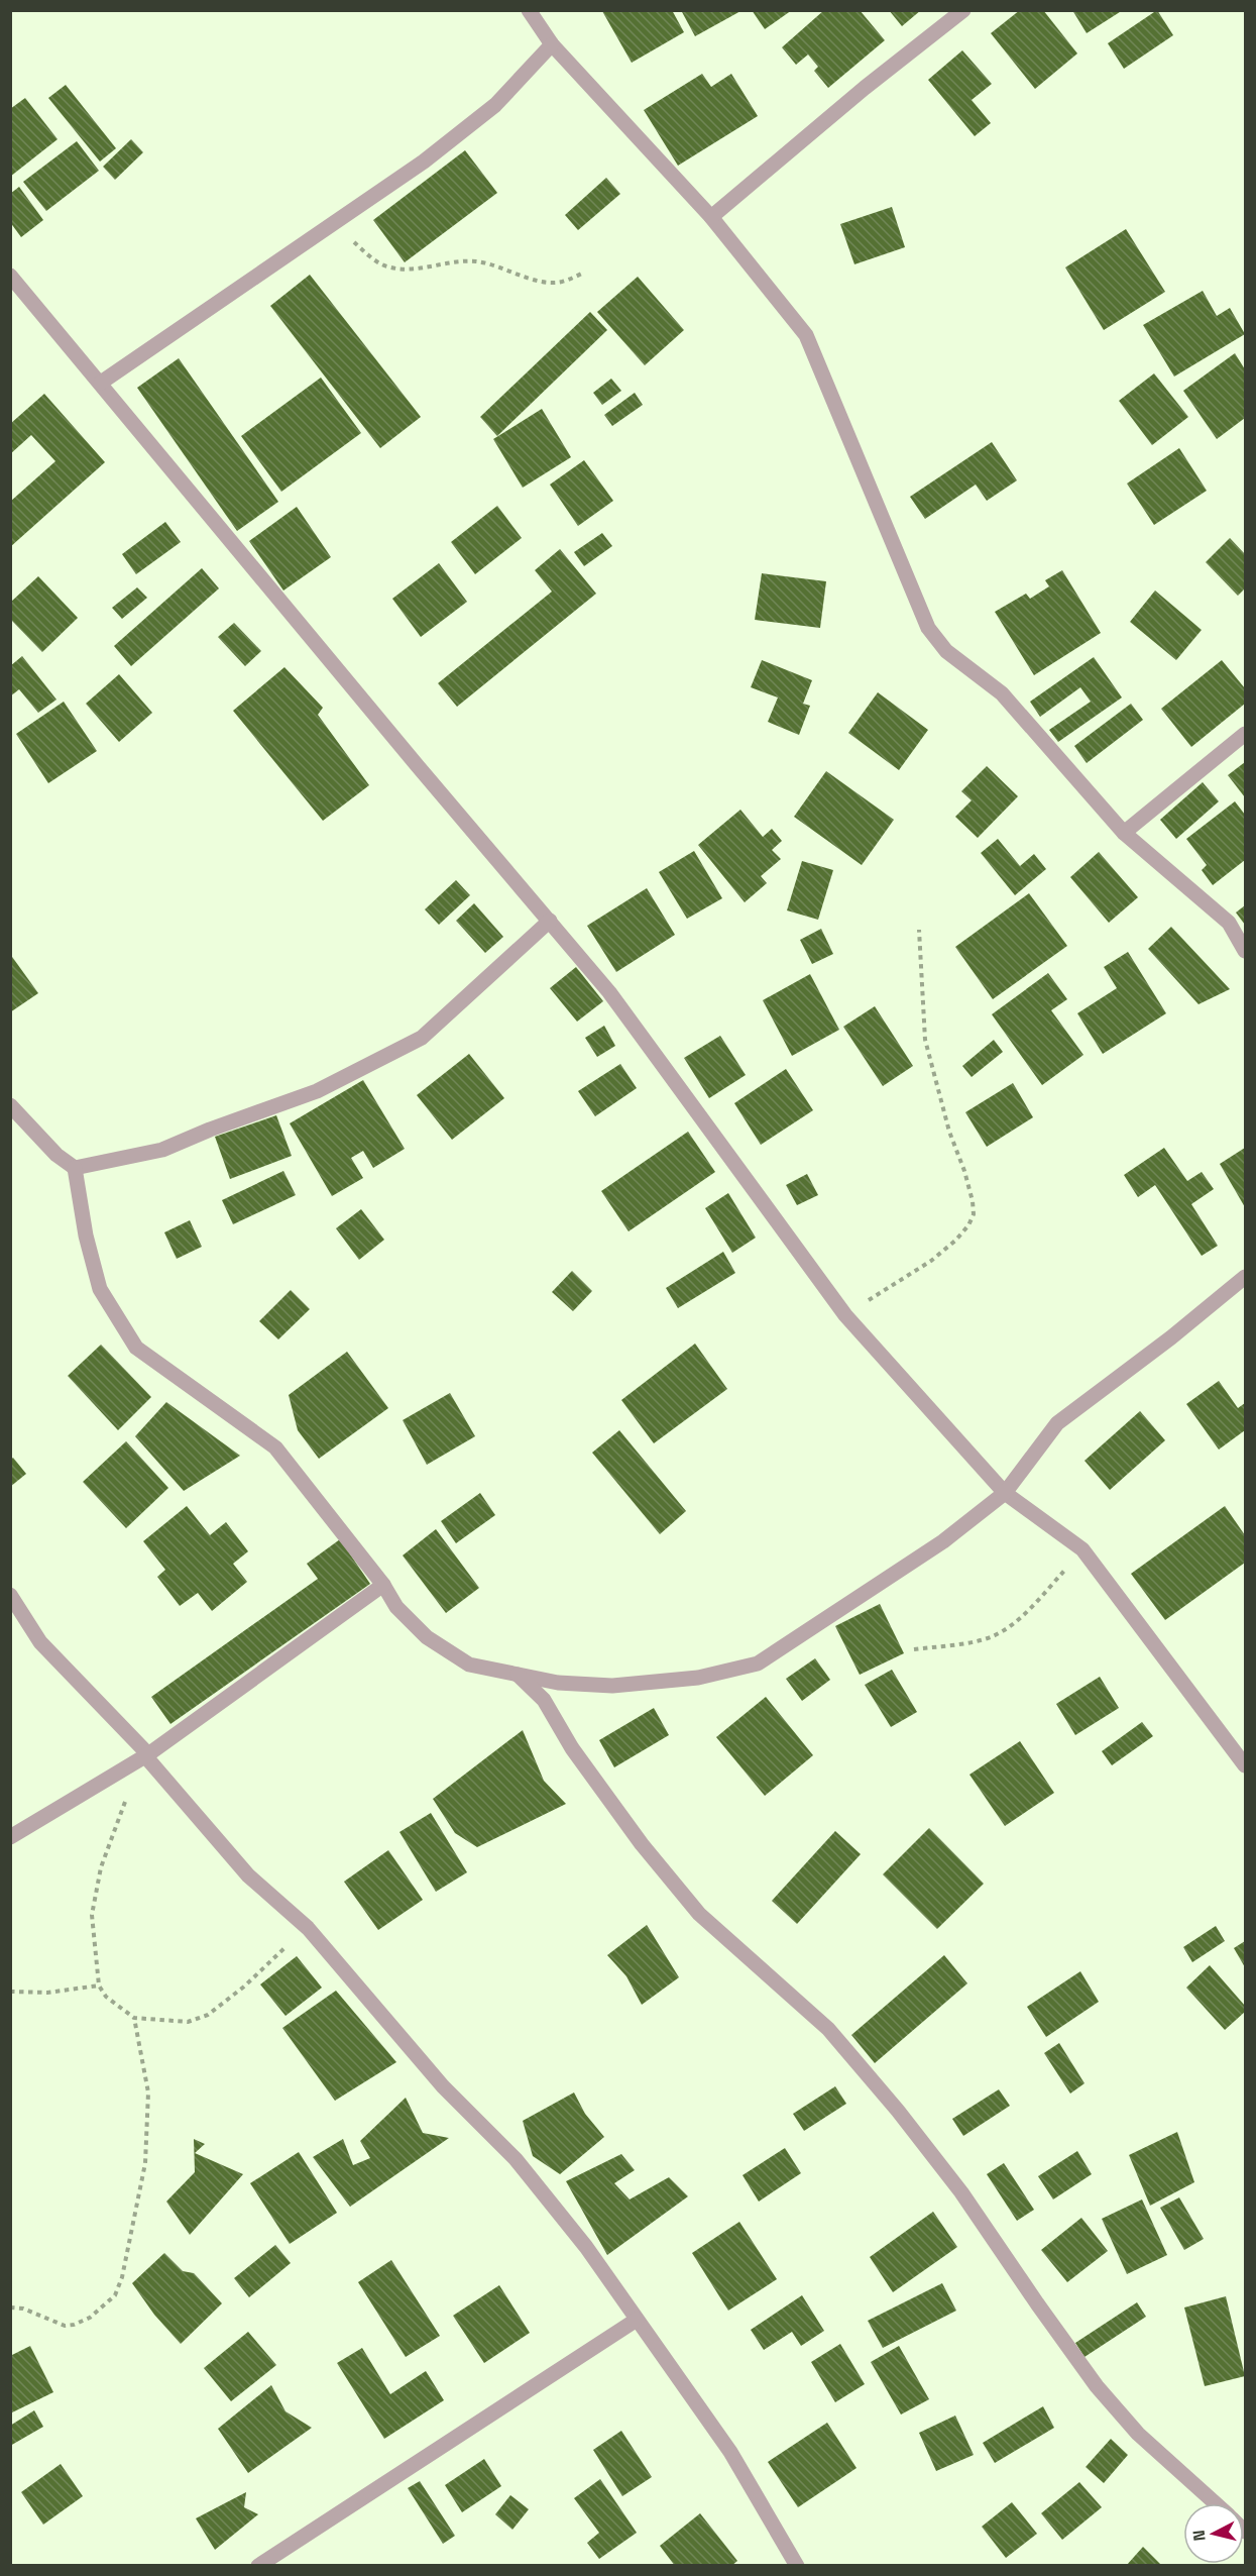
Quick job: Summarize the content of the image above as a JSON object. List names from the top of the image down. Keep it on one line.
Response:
{"north":"left"}
